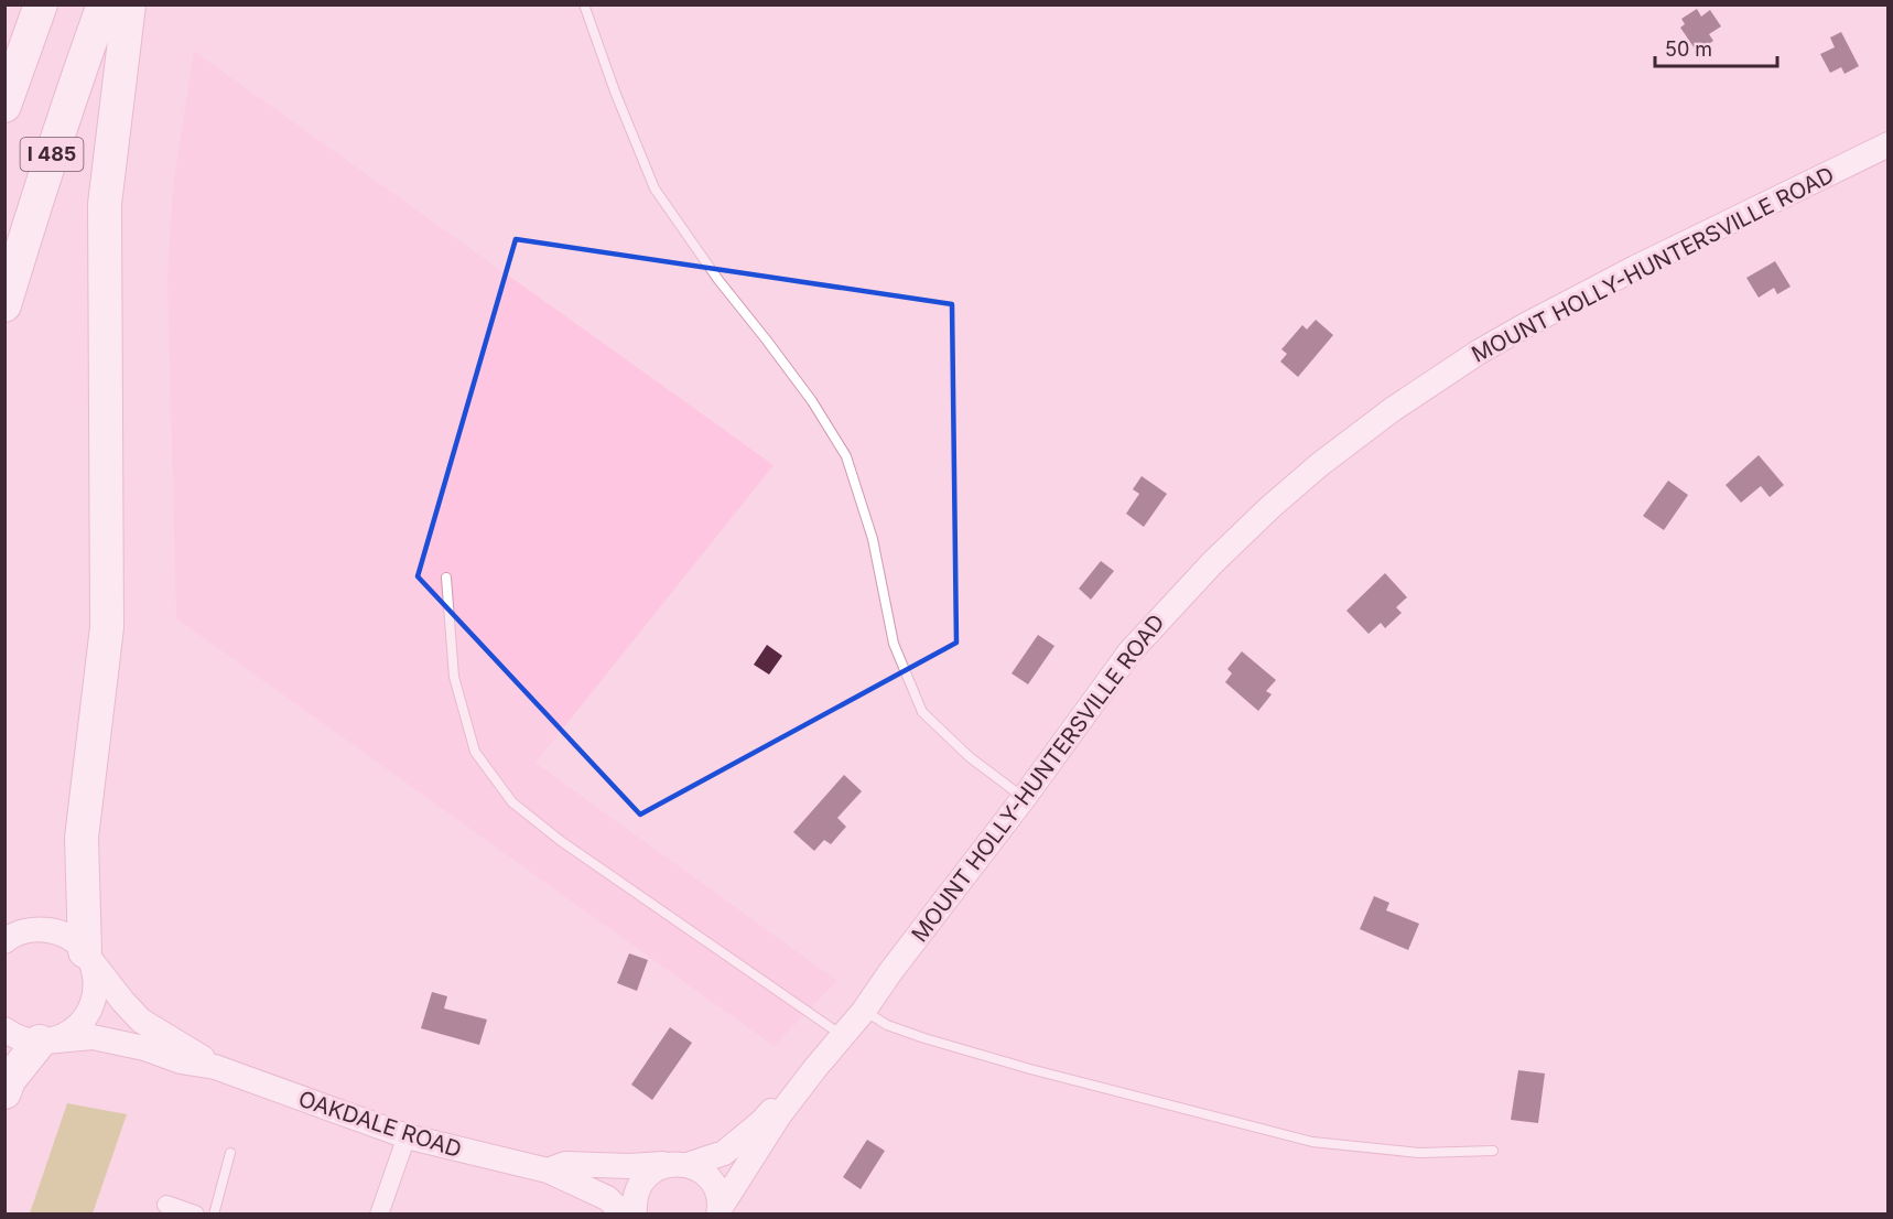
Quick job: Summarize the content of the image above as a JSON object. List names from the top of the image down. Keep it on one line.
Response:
{"streets":{"highway":["I 485"],"main road":["MOUNT HOLLY-HUNTERSVILLE ROAD","OAKDALE ROAD"]},"crossings":[["MOUNT HOLLY-HUNTERSVILLE ROAD","OAKDALE ROAD"]],"scale_bar":"50 m"}
